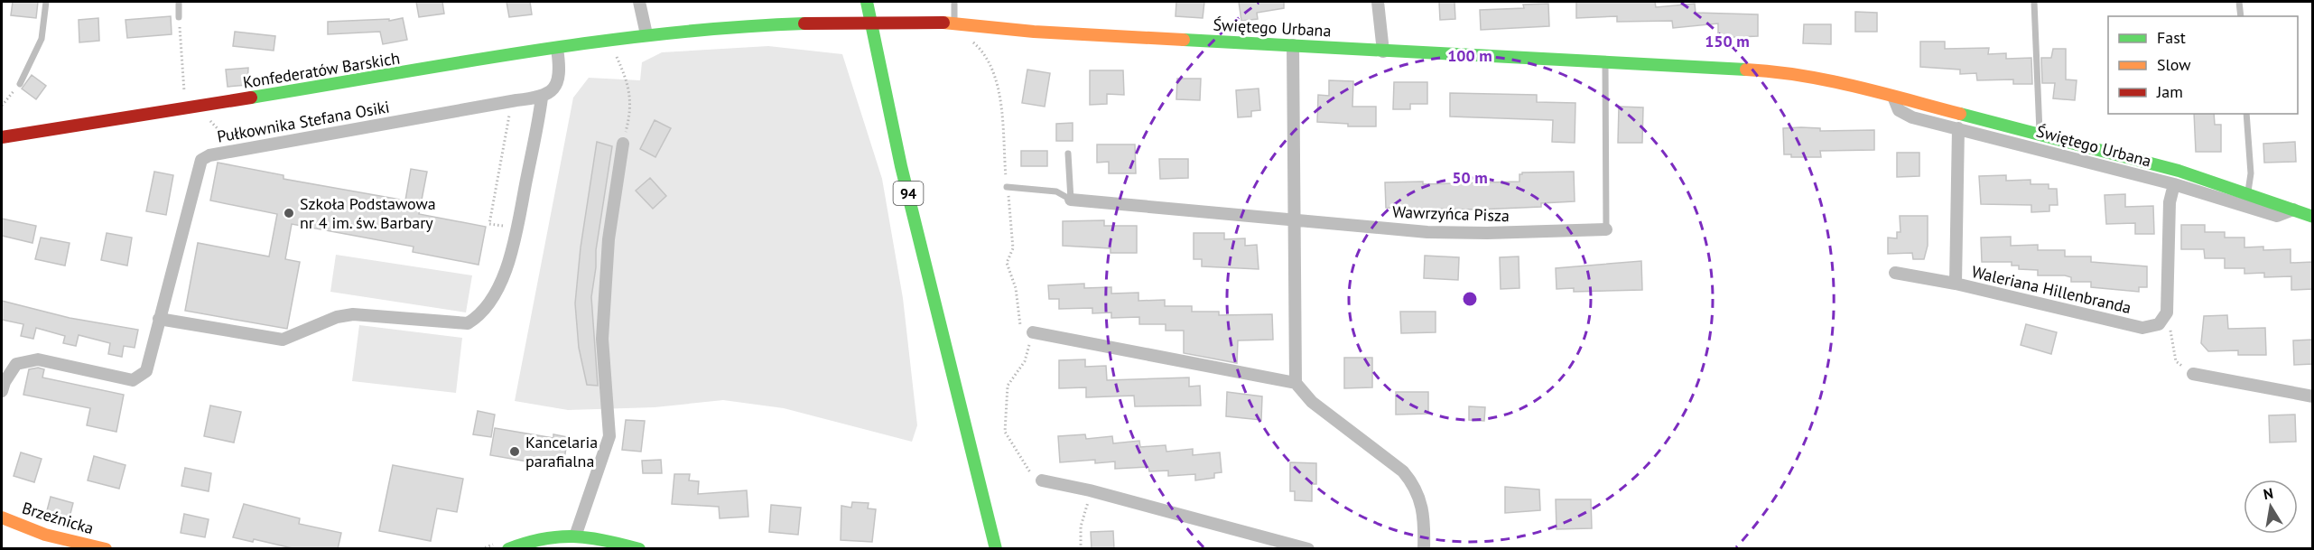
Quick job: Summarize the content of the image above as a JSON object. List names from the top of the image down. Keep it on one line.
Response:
{"streets":{"street":["Świętego Urbana","Konfederatów Barskich","Pułkownika Stefana Osiki","94","Wawrzyńca Pisza","Waleriana Hillenbranda","Brzeźnicka"]},"crossings":[["Świętego Urbana","Konfederatów Barskich"],["Świętego Urbana","Waleriana Hillenbranda"]],"places":["Szkoła Podstawowa nr 4 im. św. Barbary","Kancelaria parafialna"],"legend":["Fast","Slow","Jam"],"north":"top","rings":["150 m","100 m","50 m"]}
